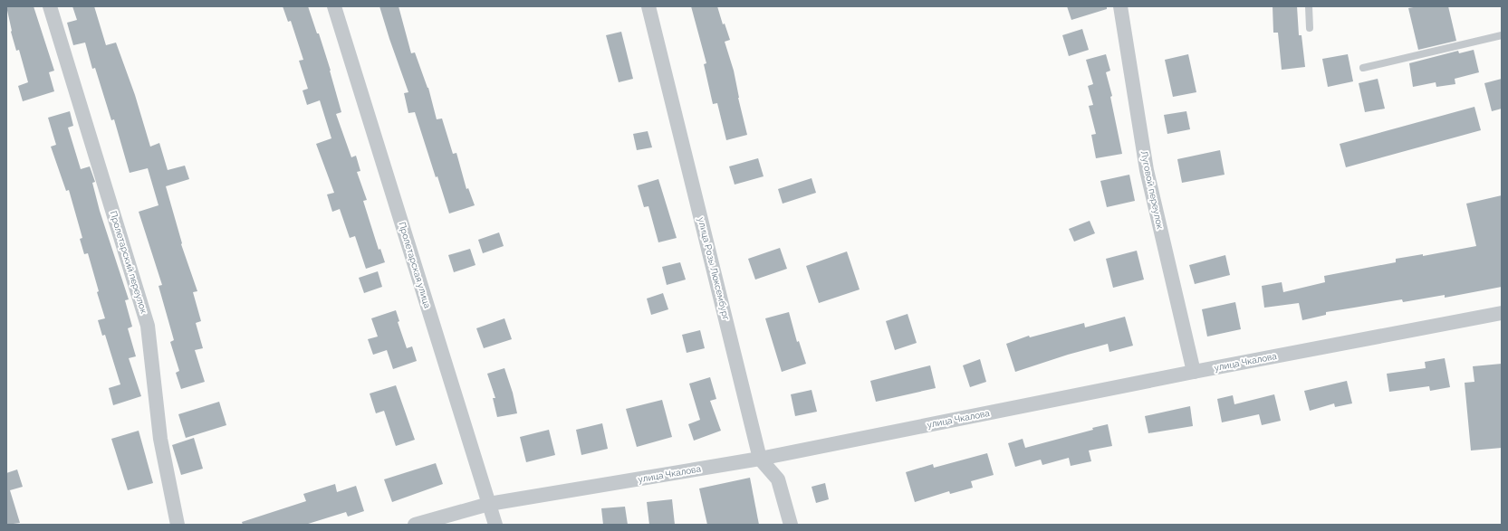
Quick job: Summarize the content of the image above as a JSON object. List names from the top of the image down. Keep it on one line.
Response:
{"streets":{"street":["Луговой переулок","Пролетарский переулок","Пролетарская улица","улица Розы Люксембург","улица Чкалова"]},"crossings":[["Луговой переулок","улица Чкалова"],["Пролетарская улица","улица Чкалова"],["улица Розы Люксембург","улица Чкалова"]]}
